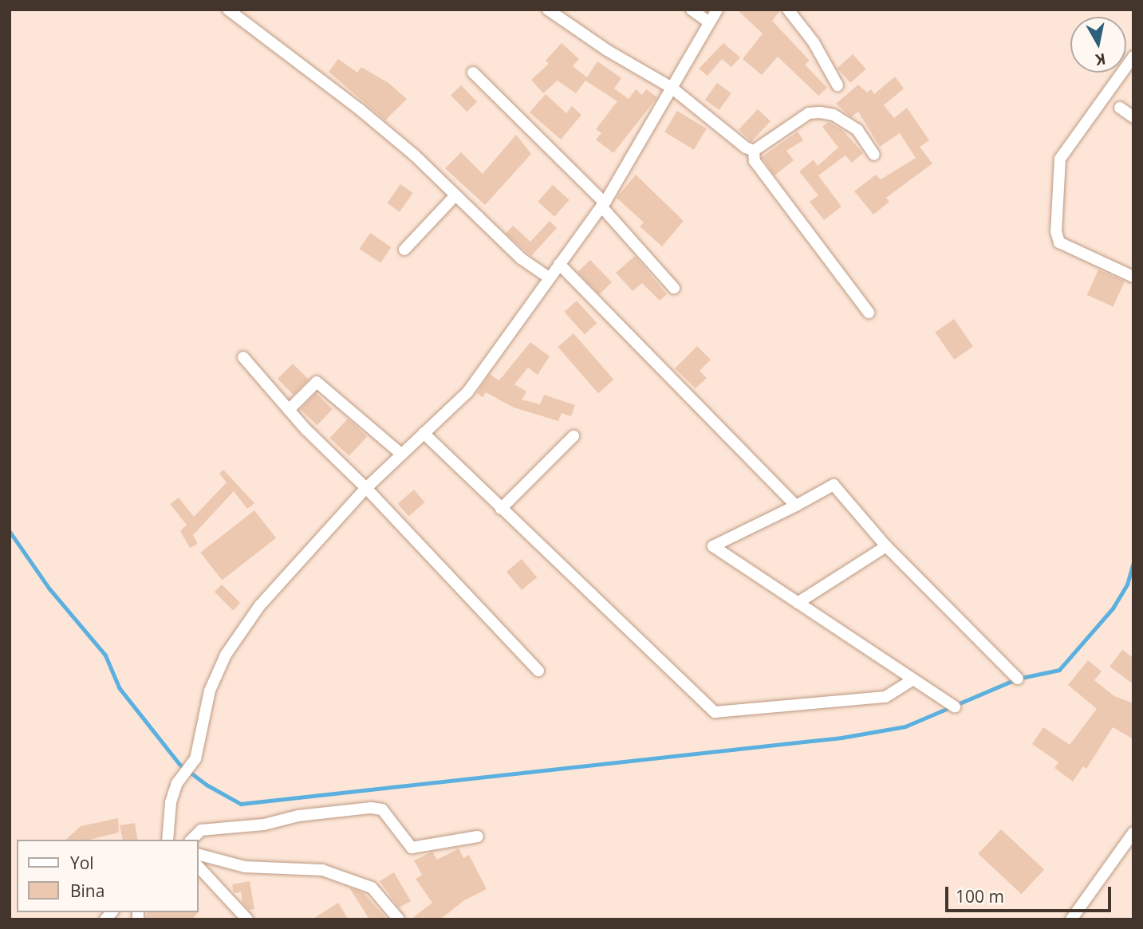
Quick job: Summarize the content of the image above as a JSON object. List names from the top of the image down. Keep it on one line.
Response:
{"legend":["Yol","Bina"],"scale_bar":"100 m","north":"bottom"}
